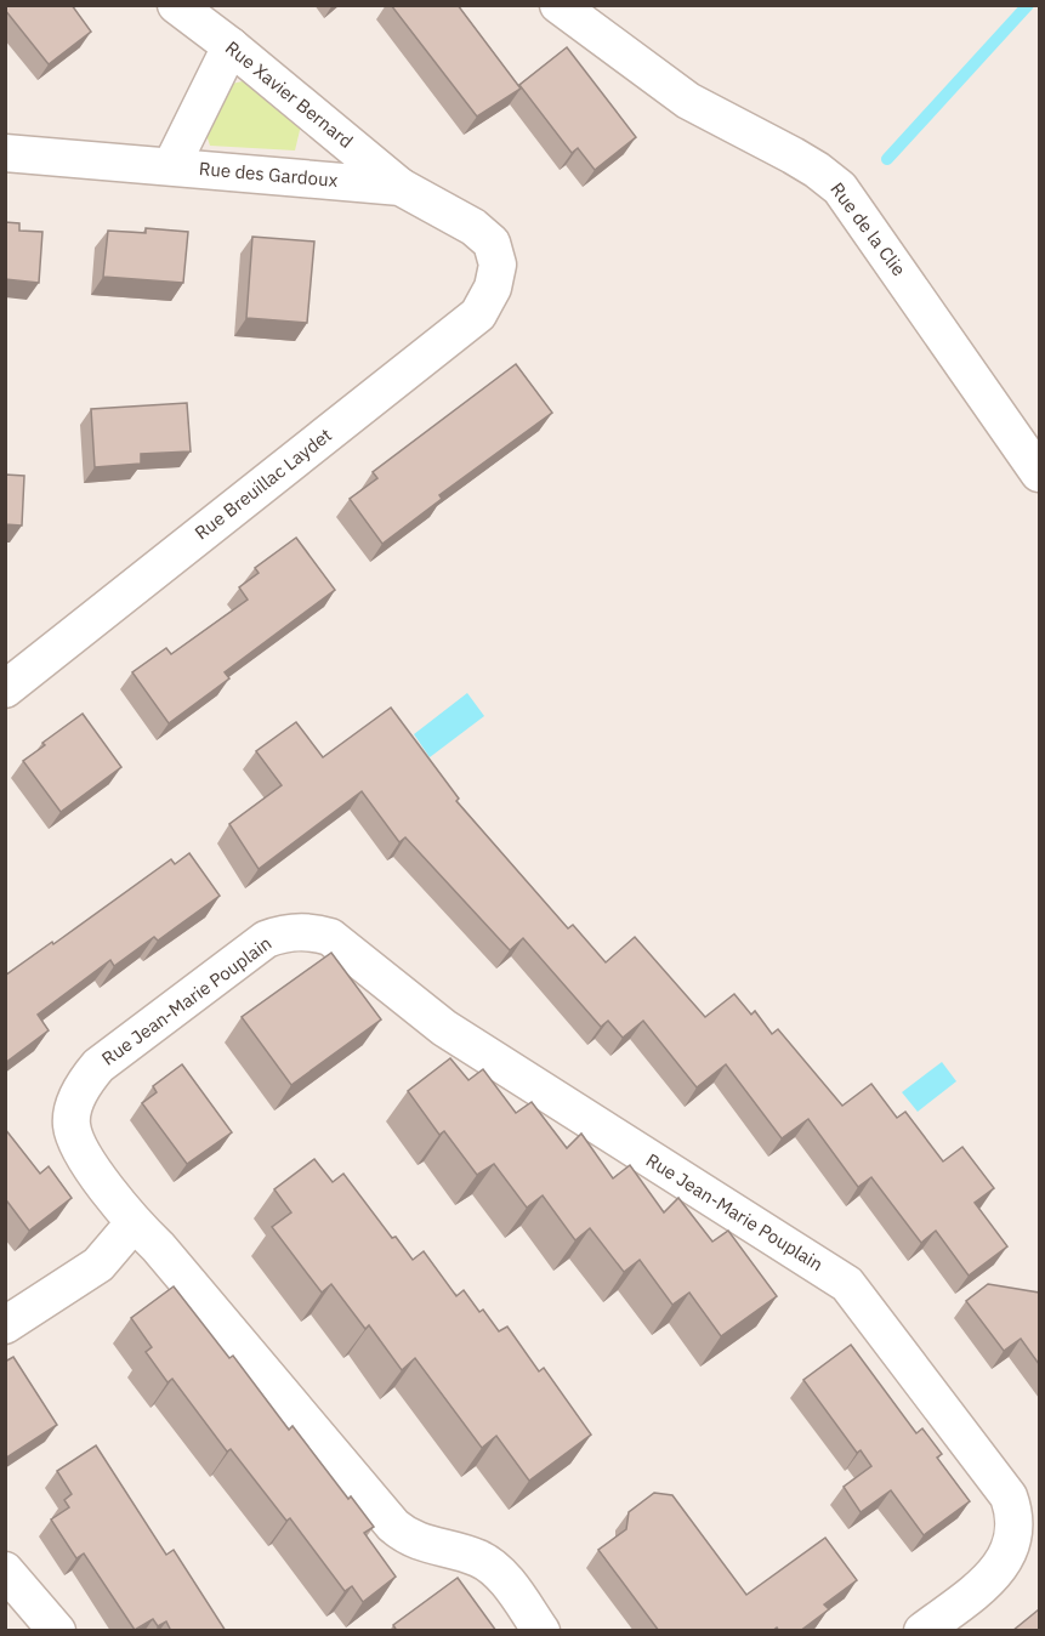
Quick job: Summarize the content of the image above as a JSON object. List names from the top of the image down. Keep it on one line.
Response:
{"streets":{"street":["Rue Xavier Bernard","Rue des Gardoux","Rue de la Clie","Rue Breuillac Laydet","Rue Jean-Marie Pouplain"]},"crossings":[["Rue Xavier Bernard","Rue des Gardoux"],["Rue des Gardoux","Rue Breuillac Laydet"]]}
